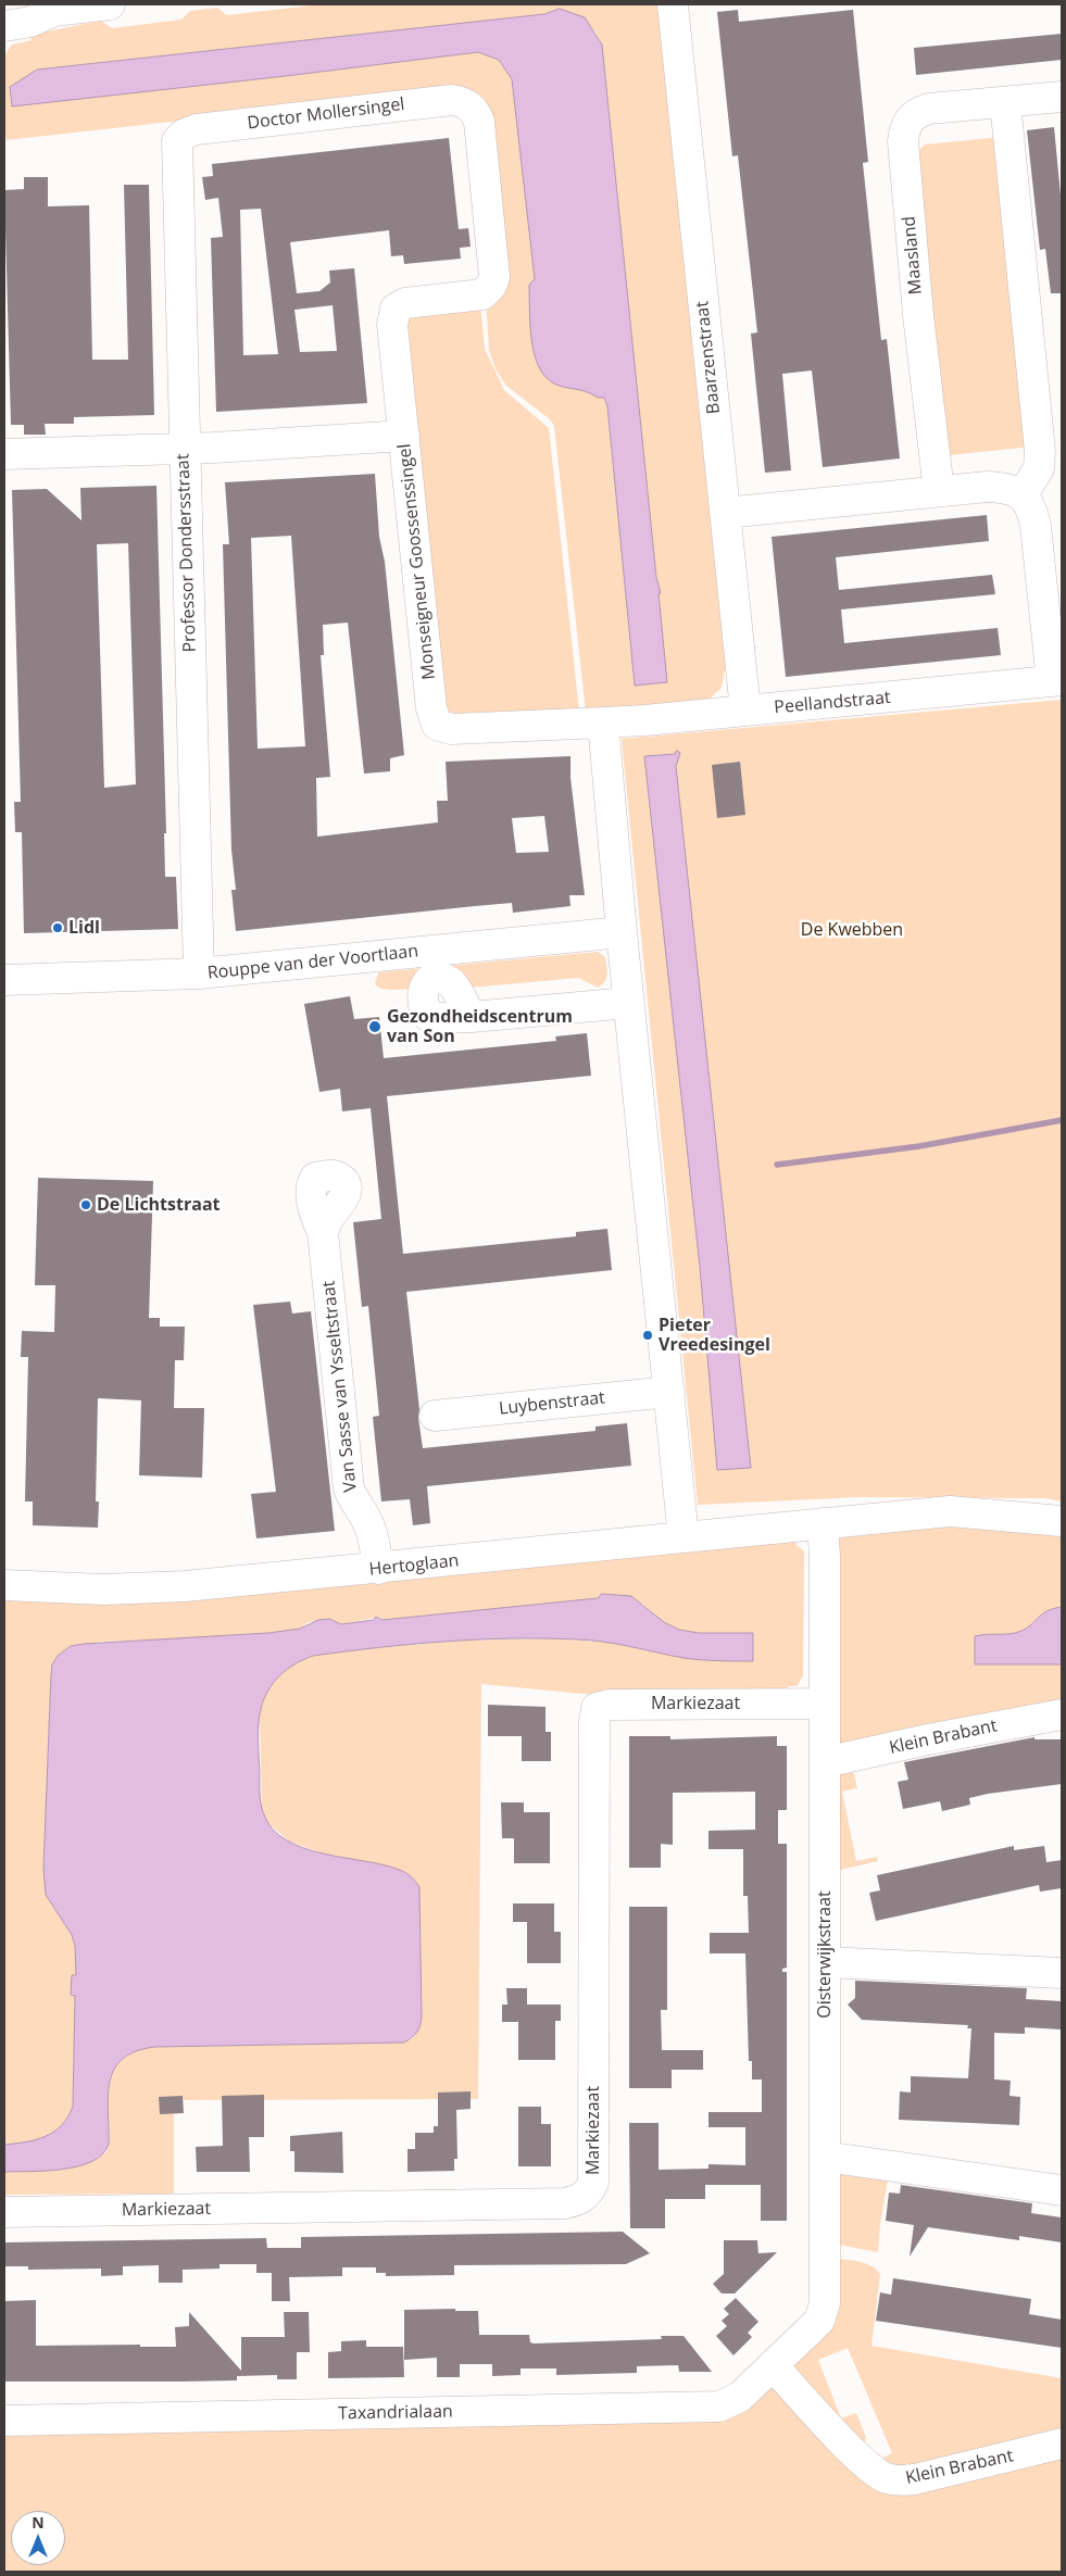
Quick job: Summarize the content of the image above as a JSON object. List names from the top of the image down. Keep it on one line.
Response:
{"streets":{"street":["Doctor Mollersingel","Maasland","Baarzenstraat","Professor Dondersstraat","Monseigneur Goossenssingel","Peellandstraat","Rouppe van der Voortlaan","Van Sasse van Ysseltstraat","Luybenstraat","Hertoglaan","Markiezaat","Klein Brabant","Oisterwijkstraat","Taxandrialaan"]},"crossings":[["Doctor Mollersingel","Professor Dondersstraat"],["Doctor Mollersingel","Monseigneur Goossenssingel"],["Baarzenstraat","Peellandstraat"],["Professor Dondersstraat","Rouppe van der Voortlaan"],["Monseigneur Goossenssingel","Peellandstraat"],["Van Sasse van Ysseltstraat","Hertoglaan"],["Hertoglaan","Oisterwijkstraat"],["Markiezaat","Oisterwijkstraat"],["Klein Brabant","Oisterwijkstraat"],["Klein Brabant","Taxandrialaan"],["Oisterwijkstraat","Taxandrialaan"]],"parks":["De Kwebben"],"places":["Lidl","Gezondheidscentrum van Son","De Lichtstraat","Pieter Vreedesingel"],"north":"top"}
